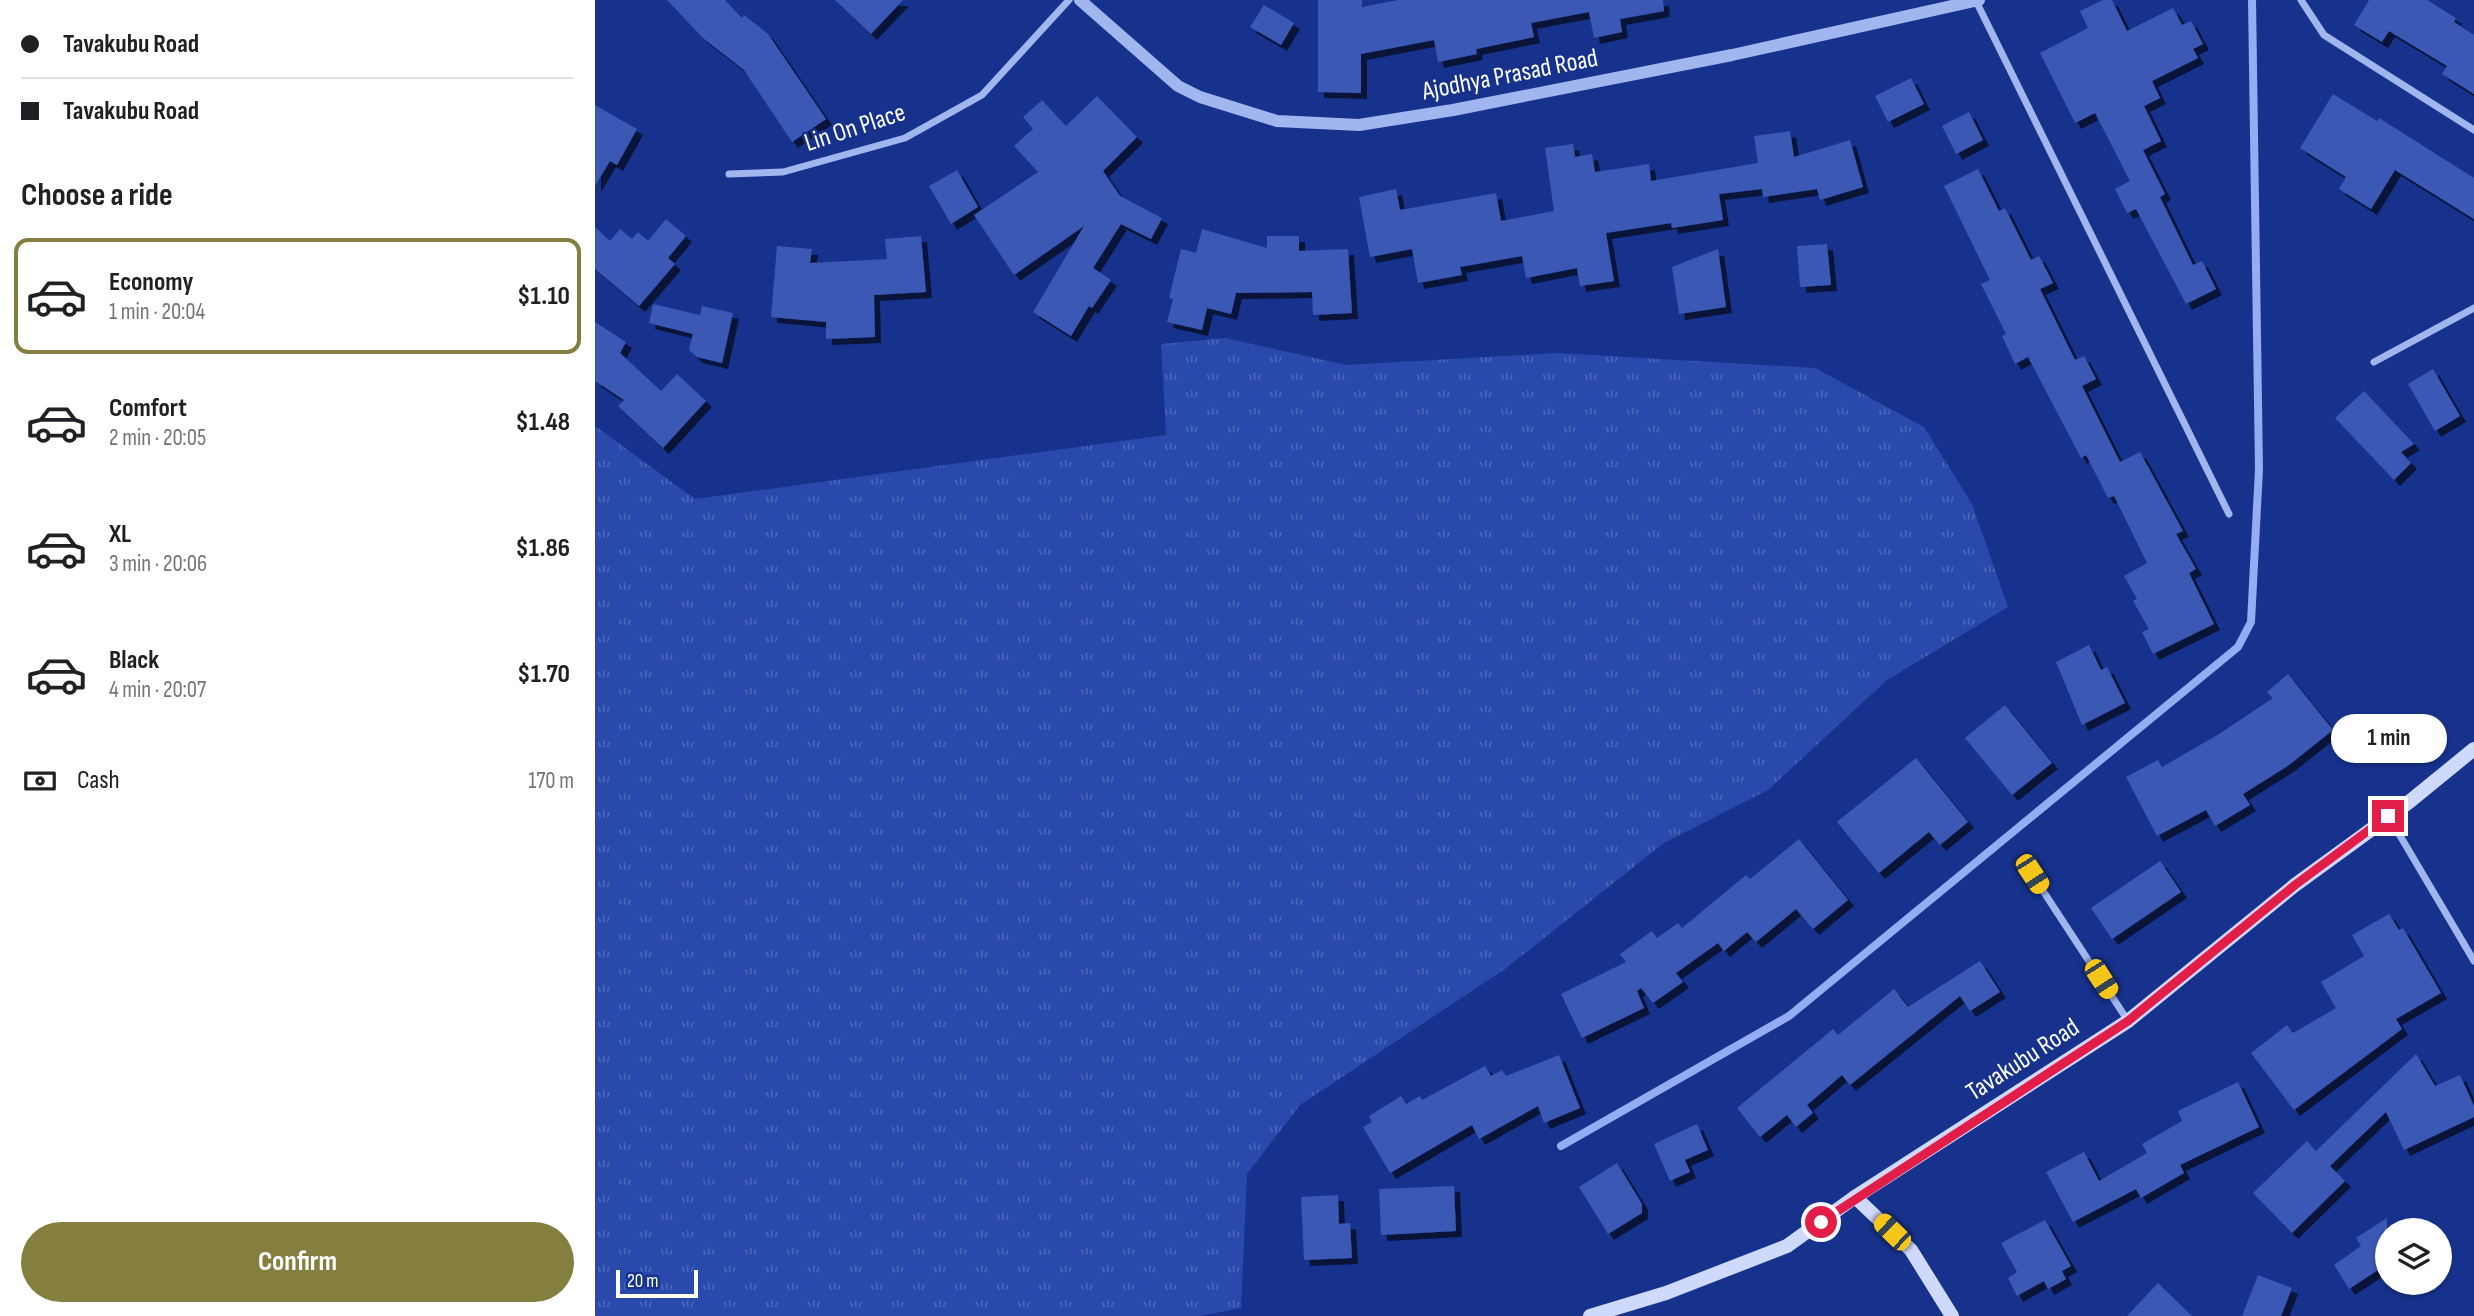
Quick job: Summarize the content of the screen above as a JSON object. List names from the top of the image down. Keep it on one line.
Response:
{"streets":{"main road":["Tavakubu Road"],"street":["Ajodhya Prasad Road","Lin On Place"]},"scale_bar":"20 m","page":{"banner":["Tavakubu Road","Tavakubu Road"],"heading":"Choose a ride","list":[{"name":"Economy","note":"1 min · 20:04","value":"$1.10"},{"name":"Comfort","note":"2 min · 20:05","value":"$1.48"},{"name":"XL","note":"3 min · 20:06","value":"$1.86"},{"name":"Black","note":"4 min · 20:07","value":"$1.70"}],"bubble":"1 min","pay":["Cash","170 m"],"buttons":"Confirm","scale":"20 m"}}
